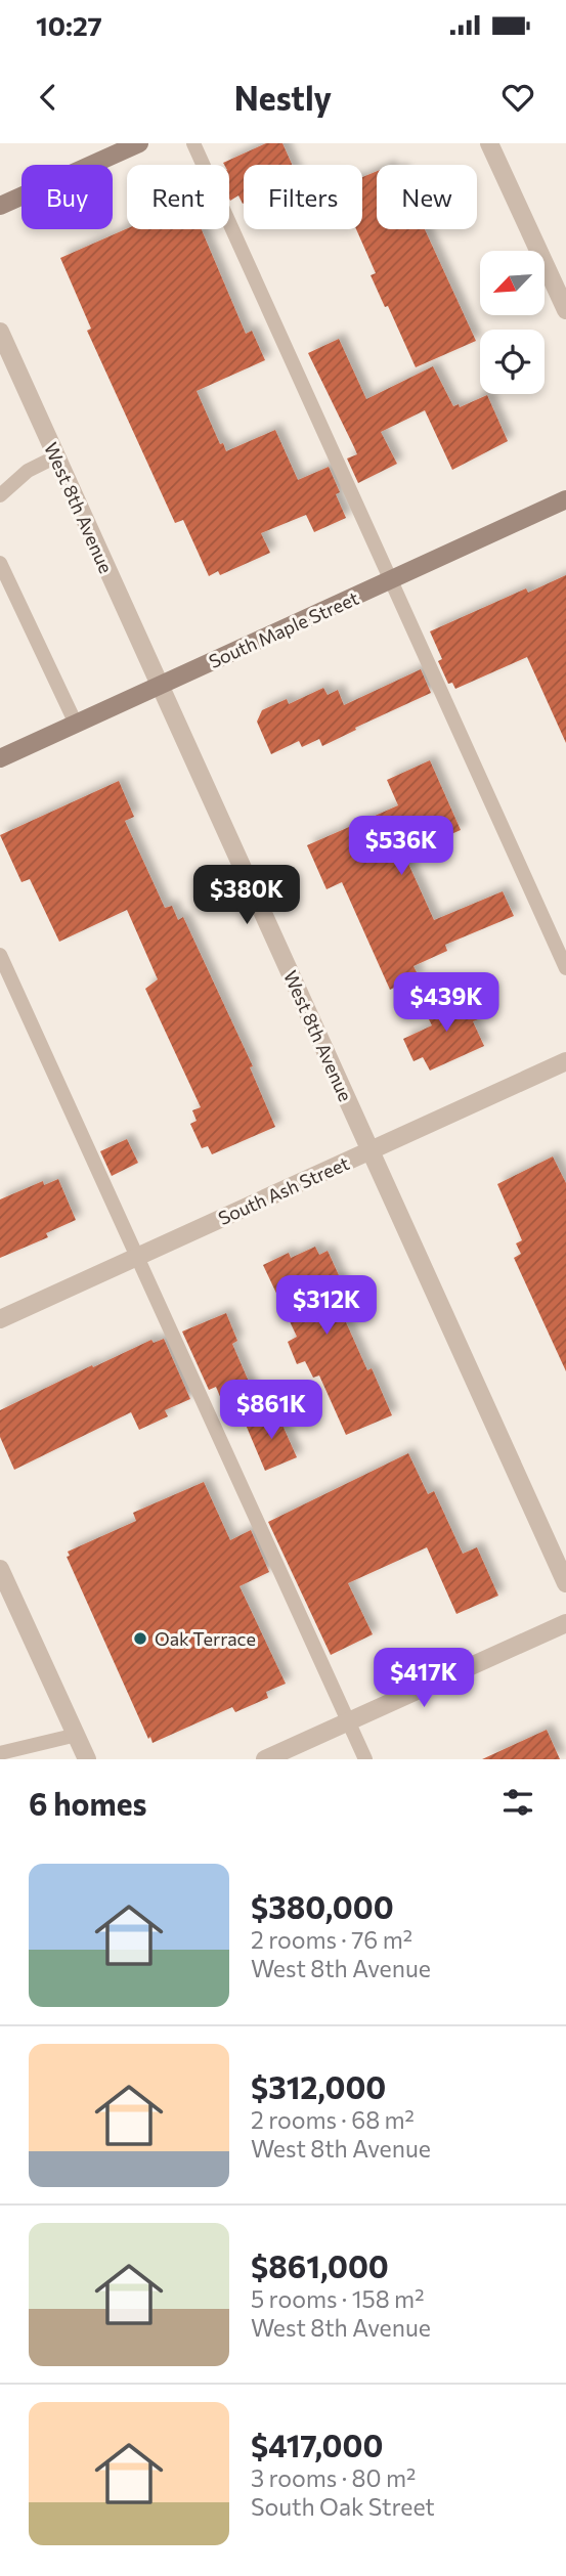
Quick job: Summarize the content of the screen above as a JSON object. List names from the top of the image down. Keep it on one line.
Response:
{"streets":{"main road":["South Maple Street"],"street":["West 8th Avenue","South Ash Street"]},"crossings":[["West 8th Avenue","South Maple Street"],["West 8th Avenue","South Ash Street"]],"places":["Oak Terrace"],"north":"bottom left","page":{"status":"10:27","header":"Nestly","chip":["Buy","Rent","Filters","New"],"price":["$536K","$380K","$439K","$312K","$861K","$417K"],"heading":"6 homes","list":[{"name":"$380,000","note":"2 rooms · 76 m² · West 8th Avenue"},{"name":"$312,000","note":"2 rooms · 68 m² · West 8th Avenue"},{"name":"$861,000","note":"5 rooms · 158 m² · West 8th Avenue"},{"name":"$417,000","note":"3 rooms · 80 m² · South Oak Street"}]}}
